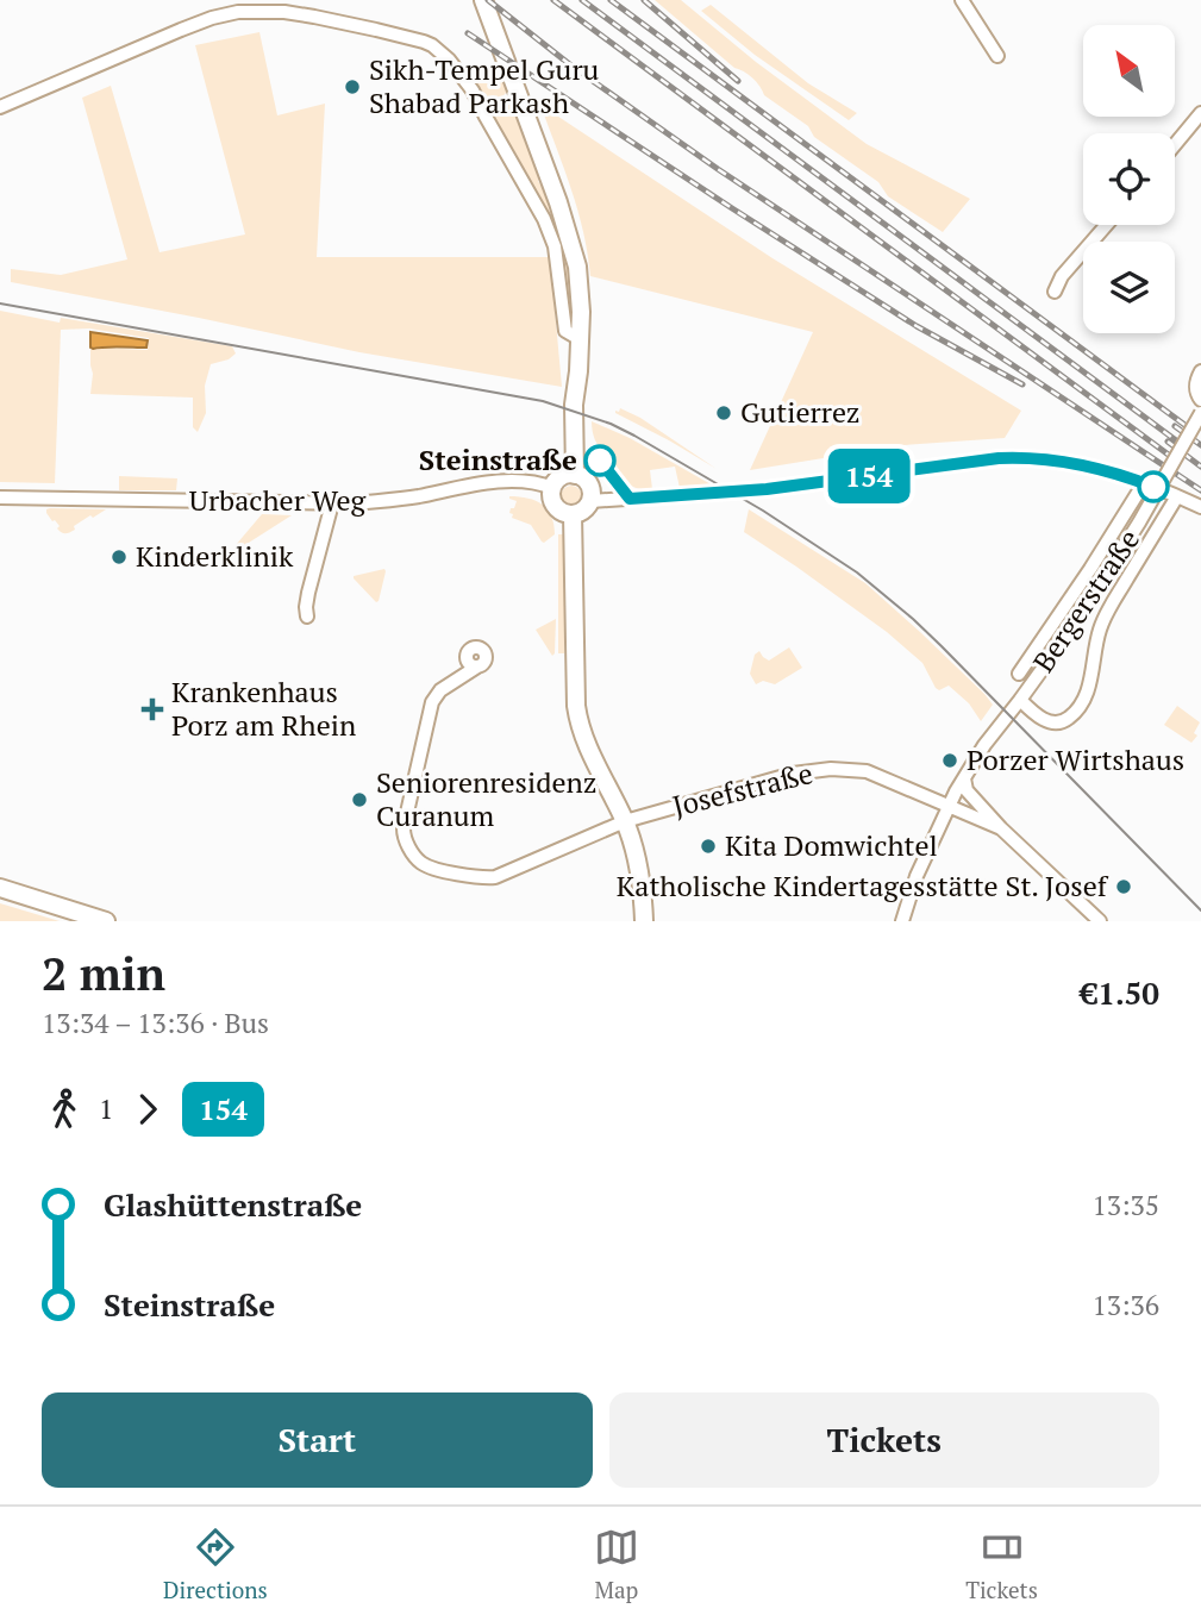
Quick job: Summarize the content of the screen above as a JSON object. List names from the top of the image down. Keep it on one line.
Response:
{"streets":{"street":["Urbacher Weg","Bergerstraße","Josefstraße"]},"crossings":[["Bergerstraße","Josefstraße"]],"places":{"other":["Sikh-Tempel Guru Shabad Parkash","Gutierrez","Steinstraße","Kinderklinik","Porzer Wirtshaus","Seniorenresidenz Curanum","Kita Domwichtel","Katholische Kindertagesstätte St. Josef"],"health":["Krankenhaus Porz am Rhein"]},"lines":["bus line 154"],"north":"top left","page":{"on_map":"154","heading":["2 min","13:34 – 13:36 · Bus","€1.50"],"legs":["1","154"],"list":[{"name":"Glashüttenstraße","value":"13:35"},{"name":"Steinstraße","value":"13:36"}],"buttons":["Start","Tickets"],"tabs":["Directions","Map","Tickets"]}}
